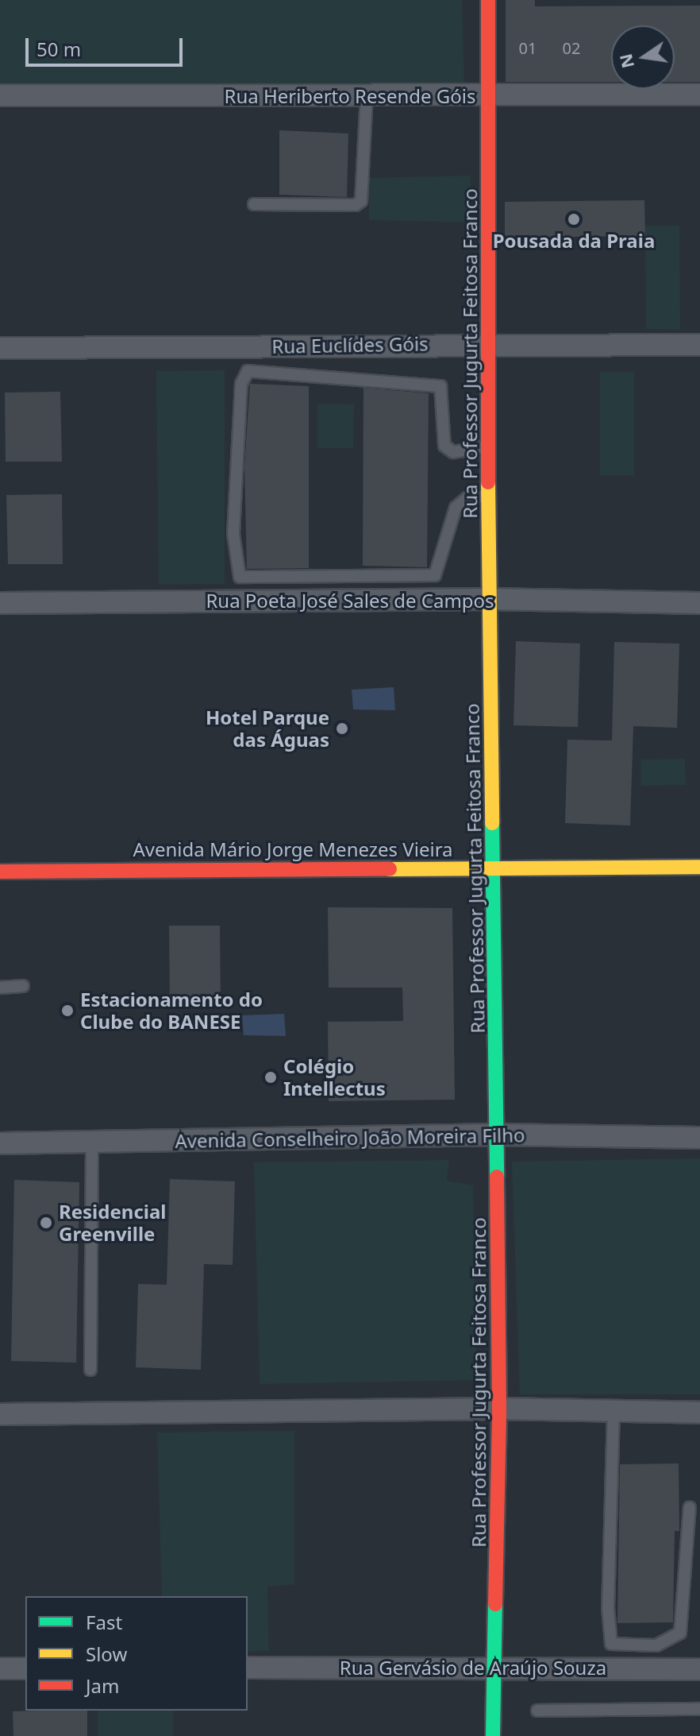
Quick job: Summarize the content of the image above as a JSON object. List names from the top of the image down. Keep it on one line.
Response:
{"streets":{"street":["Rua Heriberto Resende Góis","Rua Euclídes Góis","Rua Professor Jugurta Feitosa Franco","Rua Poeta José Sales de Campos","Avenida Mário Jorge Menezes Vieira","Avenida Conselheiro João Moreira Filho","Rua Gervásio de Araújo Souza"]},"crossings":[["Rua Heriberto Resende Góis","Rua Professor Jugurta Feitosa Franco"],["Rua Euclídes Góis","Rua Professor Jugurta Feitosa Franco"],["Rua Professor Jugurta Feitosa Franco","Rua Poeta José Sales de Campos"],["Rua Professor Jugurta Feitosa Franco","Avenida Mário Jorge Menezes Vieira"],["Rua Professor Jugurta Feitosa Franco","Avenida Conselheiro João Moreira Filho"],["Rua Professor Jugurta Feitosa Franco","Rua Gervásio de Araújo Souza"]],"places":["Pousada da Praia","Hotel Parque das Águas","Estacionamento do Clube do BANESE","Colégio Intellectus","Residencial Greenville"],"house_numbers":["01","02"],"legend":["Fast","Slow","Jam"],"scale_bar":"50 m","north":"left"}
